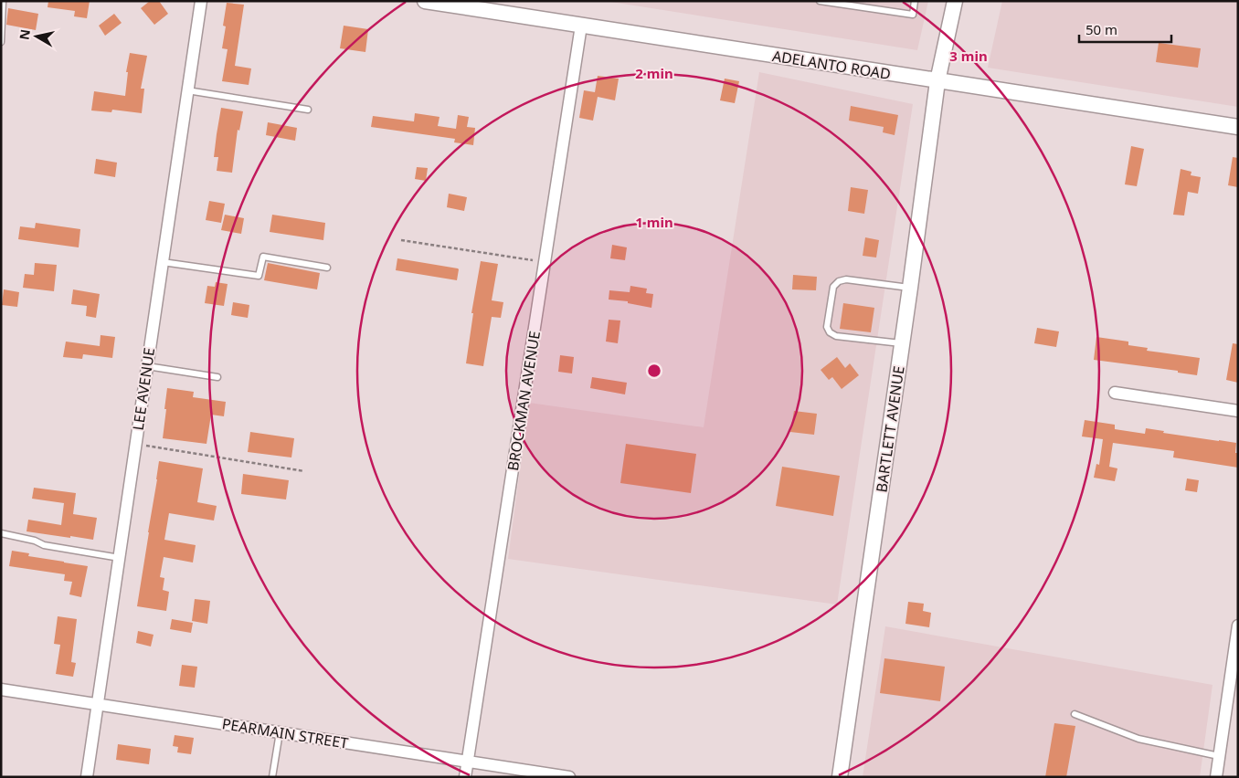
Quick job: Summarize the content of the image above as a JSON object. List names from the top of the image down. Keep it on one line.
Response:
{"streets":{"street":["ADELANTO ROAD","LEE AVENUE","BROCKMAN AVENUE","BARTLETT AVENUE","PEARMAIN STREET"]},"crossings":[["ADELANTO ROAD","BROCKMAN AVENUE"],["ADELANTO ROAD","BARTLETT AVENUE"],["LEE AVENUE","PEARMAIN STREET"],["BROCKMAN AVENUE","PEARMAIN STREET"]],"scale_bar":"50 m","north":"left","rings":["3 min","2 min","1 min"]}
